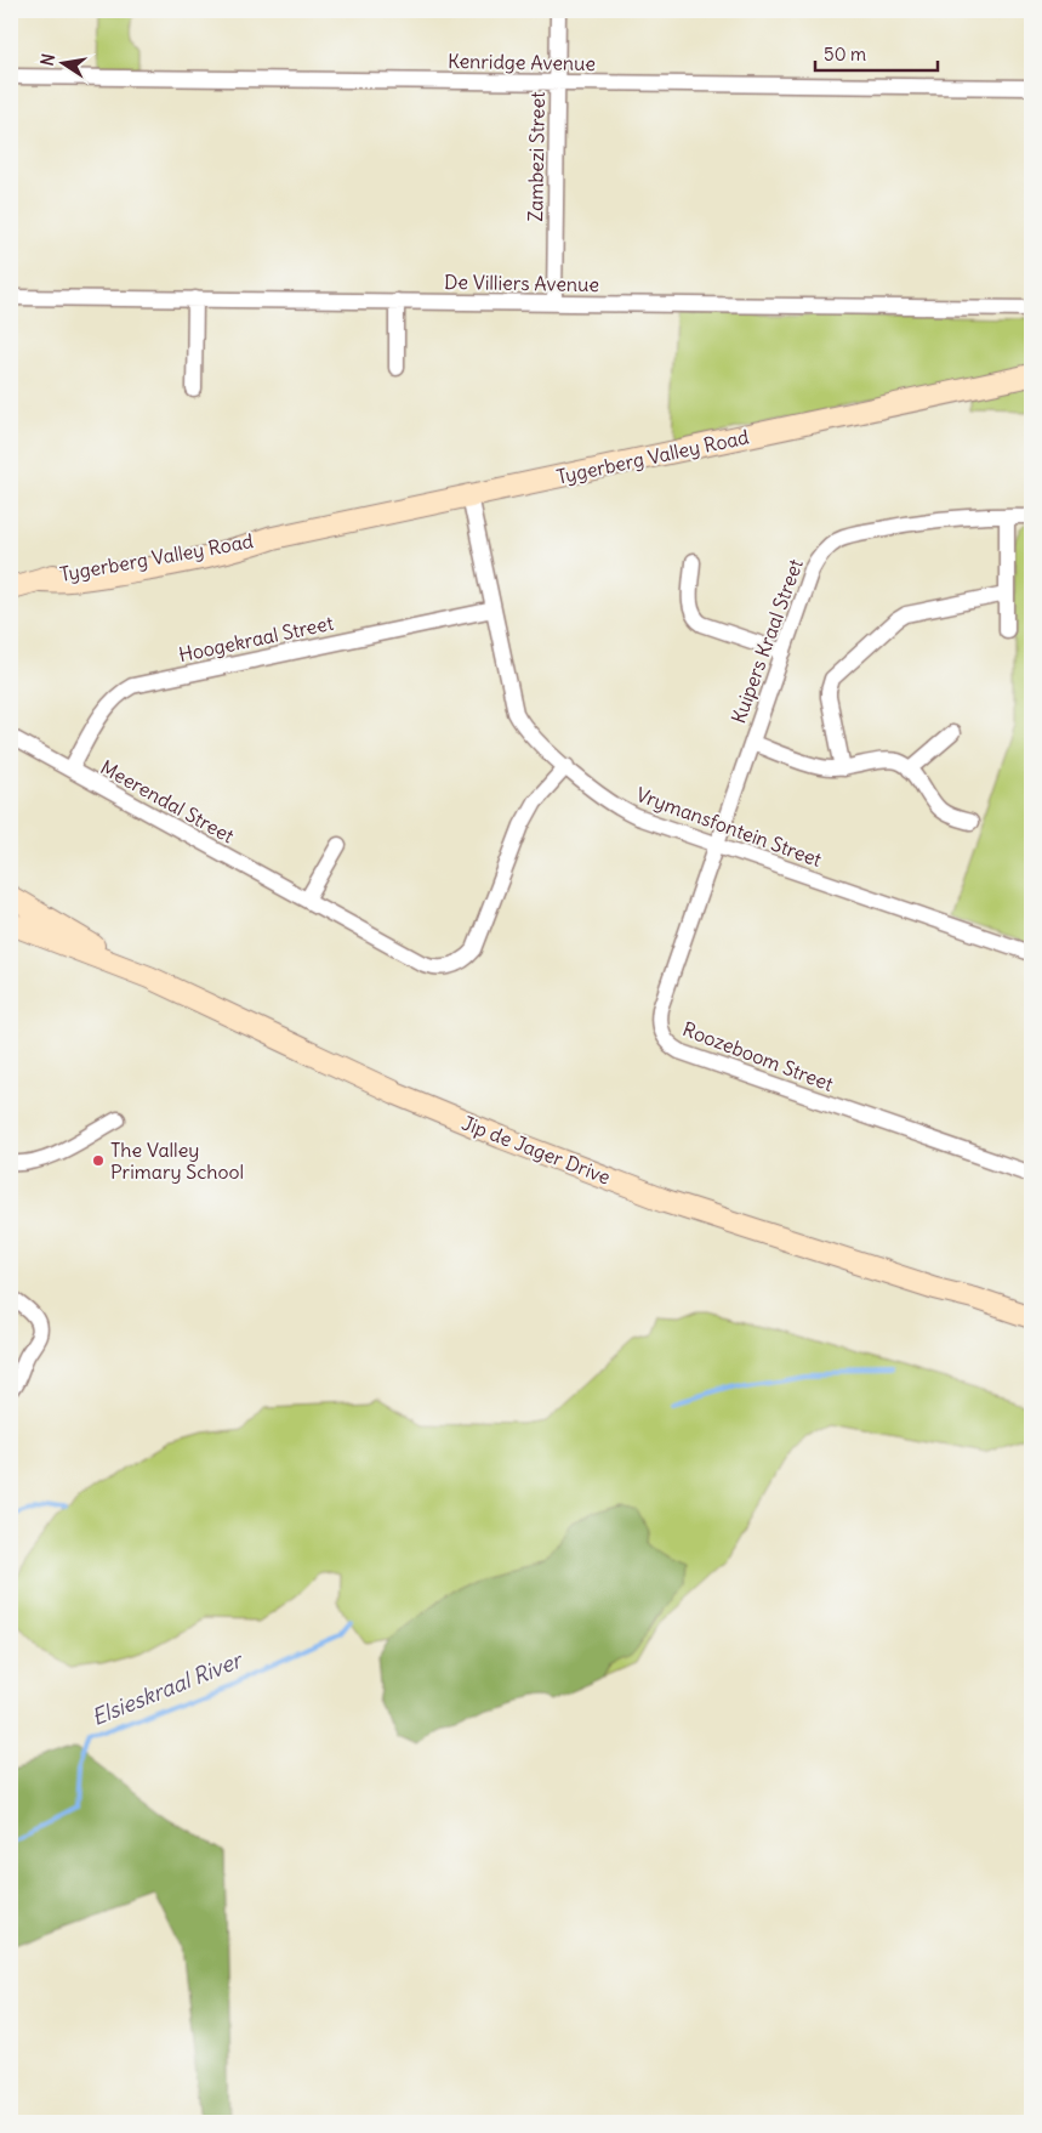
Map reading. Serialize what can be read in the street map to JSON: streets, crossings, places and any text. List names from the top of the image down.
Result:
{
  "streets": {
    "main road": ["Tygerberg Valley Road", "Jip de Jager Drive"],
    "street": [
      "Kenridge Avenue",
      "Zambezi Street",
      "De Villiers Avenue",
      "Hoogekraal Street",
      "Kuipers Kraal Street",
      "Meerendal Street",
      "Vrymansfontein Street",
      "Roozeboom Street"
    ]
  },
  "crossings": [
    ["Kenridge Avenue", "Zambezi Street"],
    ["Zambezi Street", "De Villiers Avenue"],
    ["Tygerberg Valley Road", "Vrymansfontein Street"],
    ["Hoogekraal Street", "Meerendal Street"],
    ["Hoogekraal Street", "Vrymansfontein Street"],
    ["Kuipers Kraal Street", "Vrymansfontein Street"],
    ["Kuipers Kraal Street", "Roozeboom Street"],
    ["Meerendal Street", "Vrymansfontein Street"],
    ["Vrymansfontein Street", "Roozeboom Street"]
  ],
  "water": ["Elsieskraal River"],
  "places": ["The Valley Primary School"],
  "scale_bar": "50 m",
  "north": "left"
}
